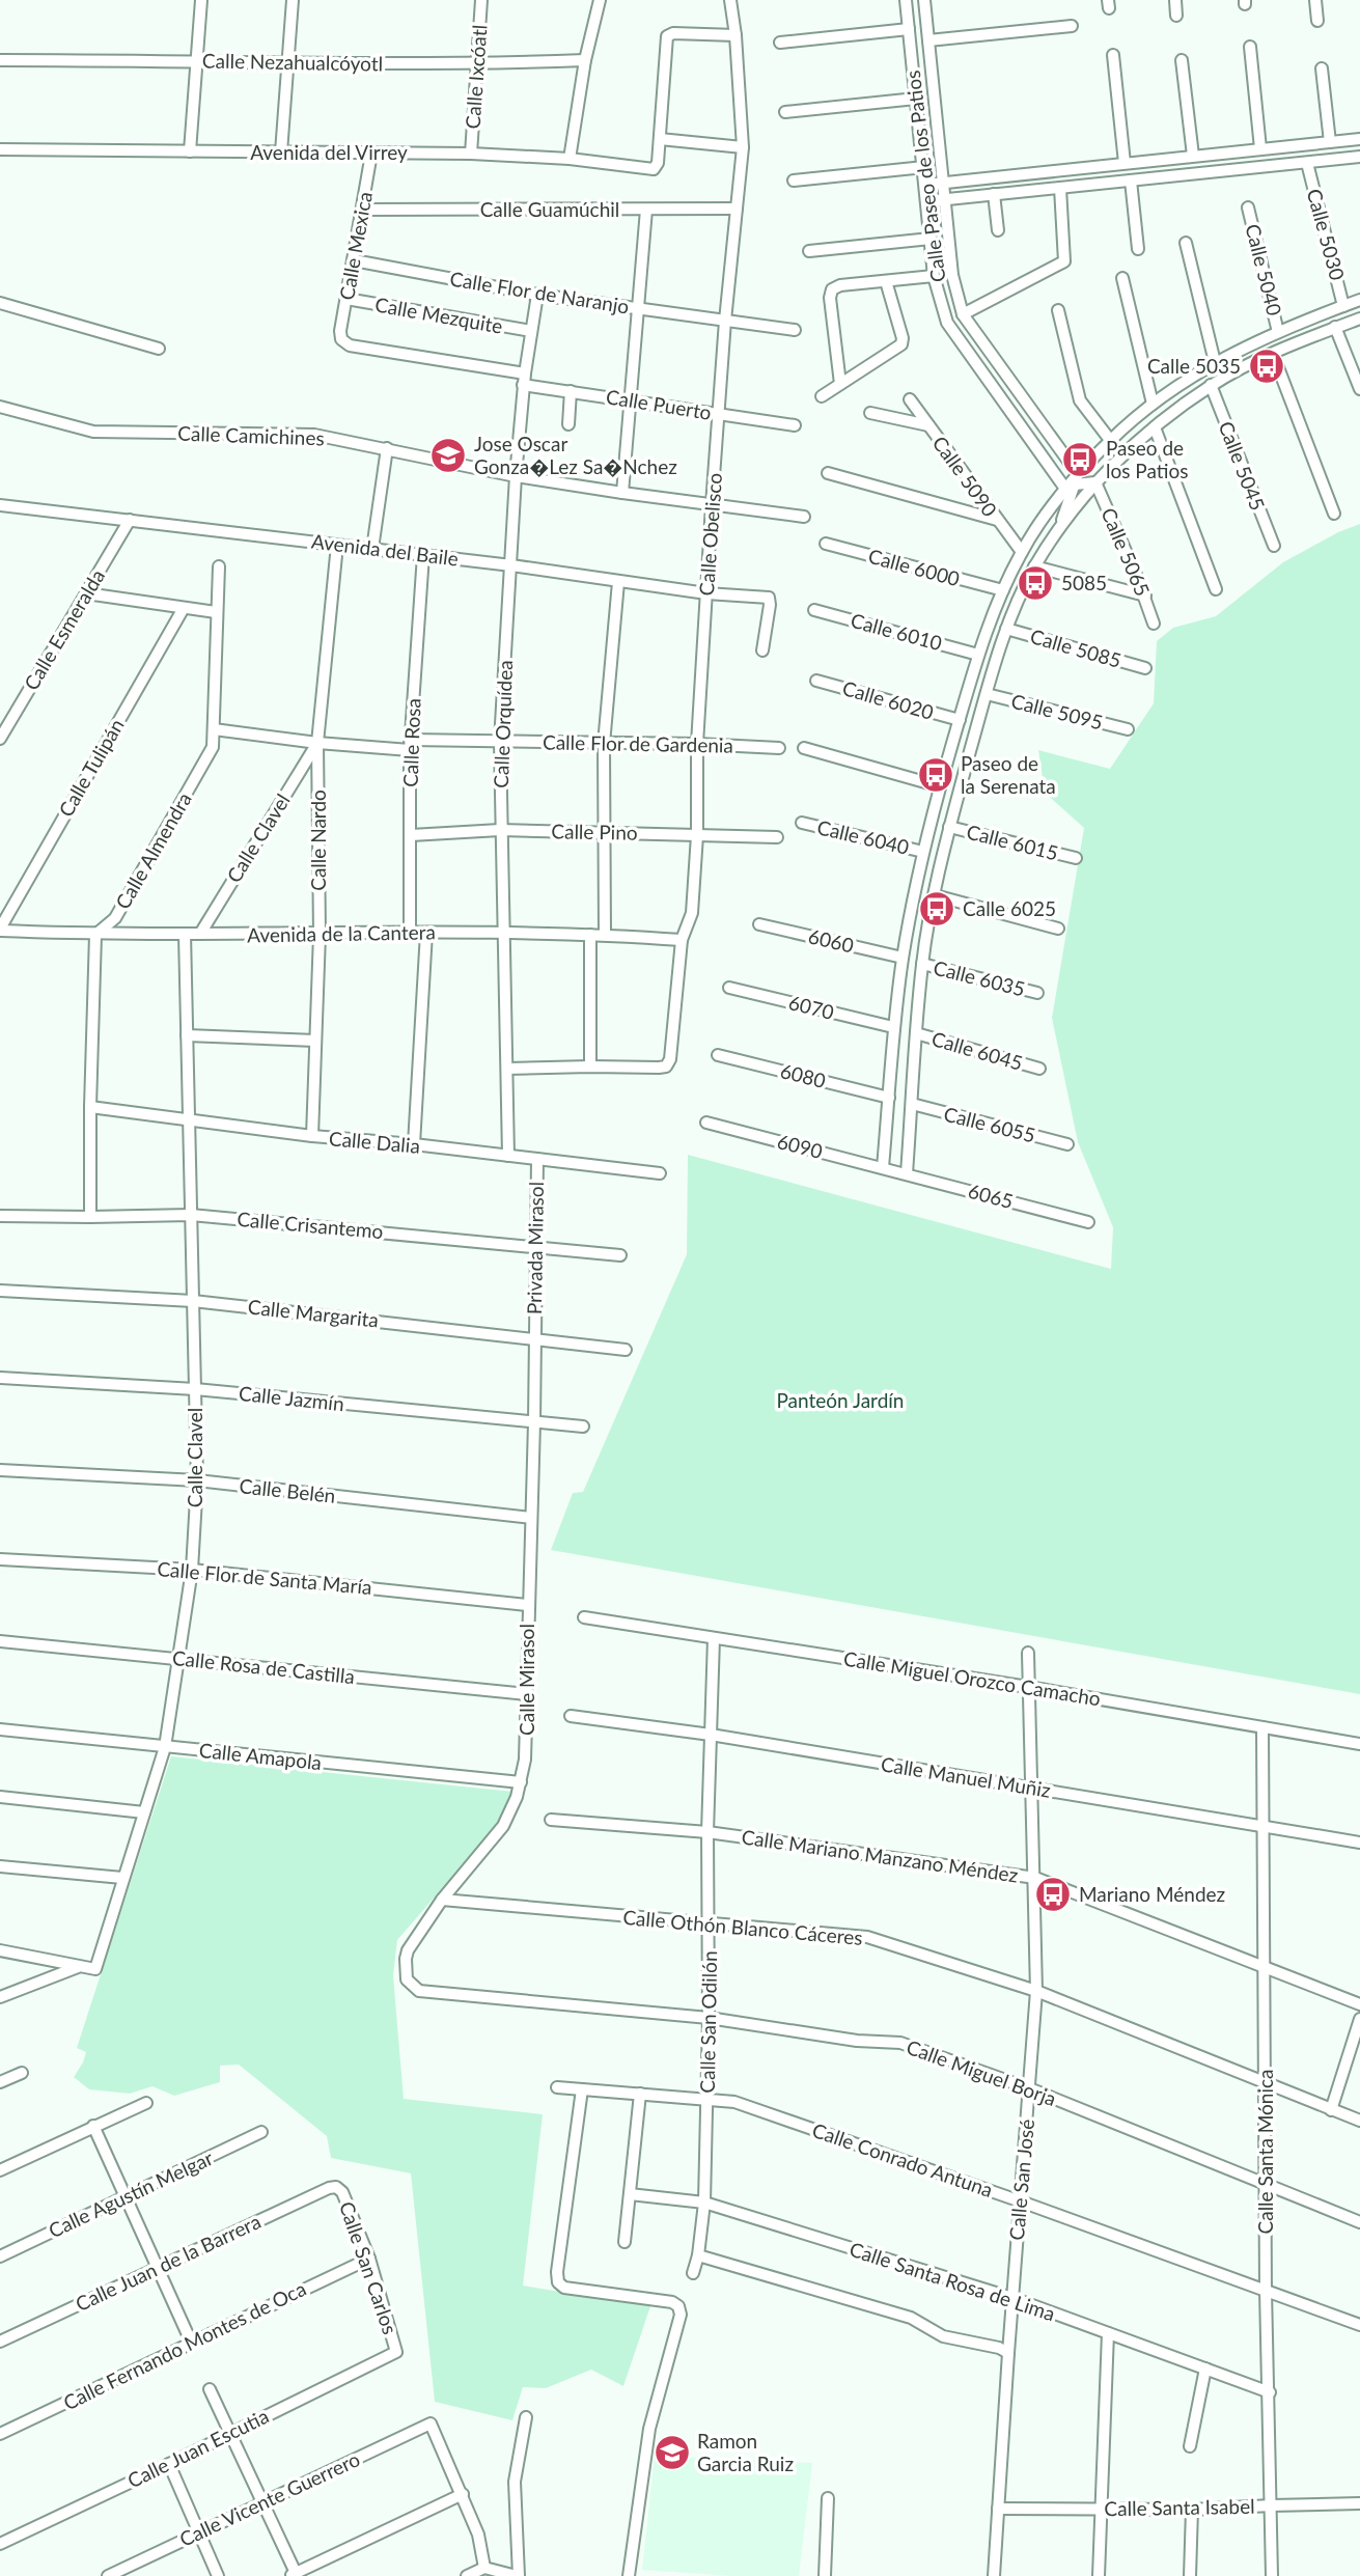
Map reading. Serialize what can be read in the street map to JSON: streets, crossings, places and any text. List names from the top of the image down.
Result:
{
  "streets": {
    "street": [
      "Calle Nezahualcóyotl",
      "Calle Ixcóatl",
      "Avenida del Virrey",
      "Calle Paseo de los Patios",
      "Calle Guamúchil",
      "Calle 5030",
      "Calle Mexica",
      "Calle 5040",
      "Calle Flor de Naranjo",
      "Calle Mezquite",
      "Calle Puerto",
      "Calle Camichines",
      "Calle 5045",
      "Calle 5090",
      "Calle Obelisco",
      "Avenida del Baile",
      "Calle 5065",
      "Calle 6000",
      "Calle Esmeralda",
      "Calle 6010",
      "Calle 5085",
      "Calle 6020",
      "Calle 5095",
      "Calle Orquídea",
      "Calle Rosa",
      "Calle Flor de Gardenia",
      "Calle Tulipán",
      "Calle Pino",
      "Calle 6040",
      "Calle Clavel",
      "Calle Nardo",
      "Calle 6015",
      "Calle Almendra",
      "Avenida de la Cantera",
      "6060",
      "Calle 6035",
      "6070",
      "Calle 6045",
      "6080",
      "Calle 6055",
      "Calle Dalia",
      "6090",
      "6065",
      "Calle Crisantemo",
      "Privada Mirasol",
      "Calle Margarita",
      "Calle Jazmín",
      "Calle Belén",
      "Calle Flor de Santa María",
      "Calle Rosa de Castilla",
      "Calle Miguel Orozco Camacho",
      "Calle Mirasol",
      "Calle Amapola",
      "Calle Manuel Muñiz",
      "Calle Mariano Manzano Méndez",
      "Calle Othón Blanco Cáceres",
      "Calle San Odilón",
      "Calle Miguel Borja",
      "Calle Santa Mónica",
      "Calle Conrado Antuna",
      "Calle San José",
      "Calle Agustín Melgar",
      "Calle Juan de la Barrera",
      "Calle San Carlos",
      "Calle Santa Rosa de Lima",
      "Calle Fernando Montes de Oca",
      "Calle Juan Escutia",
      "Calle Vicente Guerrero",
      "Calle Santa Isabel"
    ]
  },
  "crossings": [
    ["Calle Nezahualcóyotl", "Calle Ixcóatl"],
    ["Calle Ixcóatl", "Avenida del Virrey"],
    ["Avenida del Virrey", "Calle Mexica"],
    ["Calle Guamúchil", "Calle Mexica"],
    ["Calle Guamúchil", "Calle Obelisco"],
    ["Calle Mexica", "Calle Flor de Naranjo"],
    ["Calle Mexica", "Calle Mezquite"],
    ["Calle Mexica", "Calle Puerto"],
    ["Calle Flor de Naranjo", "Calle Obelisco"],
    ["Calle Flor de Naranjo", "Calle Orquídea"],
    ["Calle Mezquite", "Calle Orquídea"],
    ["Calle Puerto", "Calle Obelisco"],
    ["Calle Puerto", "Calle Orquídea"],
    ["Calle Camichines", "Calle Obelisco"],
    ["Calle Camichines", "Calle Orquídea"],
    ["Calle Obelisco", "Avenida del Baile"],
    ["Calle Obelisco", "Calle Flor de Gardenia"],
    ["Calle Obelisco", "Calle Pino"],
    ["Calle Obelisco", "Avenida de la Cantera"],
    ["Avenida del Baile", "Calle Esmeralda"],
    ["Avenida del Baile", "Calle Orquídea"],
    ["Avenida del Baile", "Calle Rosa"],
    ["Avenida del Baile", "Calle Nardo"],
    ["Calle Orquídea", "Calle Flor de Gardenia"],
    ["Calle Orquídea", "Calle Pino"],
    ["Calle Orquídea", "Avenida de la Cantera"],
    ["Calle Orquídea", "Calle Dalia"],
    ["Calle Rosa", "Calle Flor de Gardenia"],
    ["Calle Rosa", "Calle Pino"],
    ["Calle Rosa", "Avenida de la Cantera"],
    ["Calle Flor de Gardenia", "Calle Clavel"],
    ["Calle Flor de Gardenia", "Calle Nardo"],
    ["Calle Flor de Gardenia", "Calle Almendra"],
    ["Calle Tulipán", "Avenida de la Cantera"],
    ["Calle Clavel", "Calle Nardo"],
    ["Calle Clavel", "Avenida de la Cantera"],
    ["Calle Clavel", "Calle Dalia"],
    ["Calle Clavel", "Calle Crisantemo"],
    ["Calle Clavel", "Calle Margarita"],
    ["Calle Clavel", "Calle Jazmín"],
    ["Calle Clavel", "Calle Belén"],
    ["Calle Clavel", "Calle Flor de Santa María"],
    ["Calle Clavel", "Calle Rosa de Castilla"],
    ["Calle Clavel", "Calle Amapola"],
    ["Calle Nardo", "Avenida de la Cantera"],
    ["Calle Nardo", "Calle Dalia"],
    ["Calle Almendra", "Avenida de la Cantera"],
    ["Calle Dalia", "Privada Mirasol"],
    ["6090", "6065"],
    ["Calle Crisantemo", "Privada Mirasol"],
    ["Privada Mirasol", "Calle Margarita"],
    ["Privada Mirasol", "Calle Mirasol"],
    ["Calle Margarita", "Calle Mirasol"],
    ["Calle Jazmín", "Calle Mirasol"],
    ["Calle Belén", "Calle Mirasol"],
    ["Calle Flor de Santa María", "Calle Mirasol"],
    ["Calle Rosa de Castilla", "Calle Mirasol"],
    ["Calle Miguel Orozco Camacho", "Calle San Odilón"],
    ["Calle Miguel Orozco Camacho", "Calle Santa Mónica"],
    ["Calle Miguel Orozco Camacho", "Calle San José"],
    ["Calle Mirasol", "Calle Amapola"],
    ["Calle Mirasol", "Calle Othón Blanco Cáceres"],
    ["Calle Mirasol", "Calle Miguel Borja"],
    ["Calle Manuel Muñiz", "Calle San Odilón"],
    ["Calle Manuel Muñiz", "Calle Santa Mónica"],
    ["Calle Manuel Muñiz", "Calle San José"],
    ["Calle Mariano Manzano Méndez", "Calle San Odilón"],
    ["Calle Mariano Manzano Méndez", "Calle Santa Mónica"],
    ["Calle Mariano Manzano Méndez", "Calle San José"],
    ["Calle Othón Blanco Cáceres", "Calle San Odilón"],
    ["Calle Othón Blanco Cáceres", "Calle Santa Mónica"],
    ["Calle Othón Blanco Cáceres", "Calle San José"],
    ["Calle San Odilón", "Calle Miguel Borja"],
    ["Calle San Odilón", "Calle Conrado Antuna"],
    ["Calle San Odilón", "Calle Santa Rosa de Lima"],
    ["Calle Miguel Borja", "Calle Santa Mónica"],
    ["Calle Miguel Borja", "Calle San José"],
    ["Calle Santa Mónica", "Calle Conrado Antuna"],
    ["Calle Santa Mónica", "Calle Santa Rosa de Lima"],
    ["Calle Santa Mónica", "Calle Santa Isabel"],
    ["Calle Conrado Antuna", "Calle San José"],
    ["Calle San José", "Calle Santa Rosa de Lima"],
    ["Calle San José", "Calle Santa Isabel"],
    ["Calle Juan de la Barrera", "Calle San Carlos"],
    ["Calle San Carlos", "Calle Fernando Montes de Oca"],
    ["Calle San Carlos", "Calle Juan Escutia"]
  ],
  "parks": ["Panteón Jardín"],
  "places": {
    "bus stop": [
      "Calle 5035",
      "Paseo de los Patios",
      "5085",
      "Paseo de la Serenata",
      "Calle 6025",
      "Mariano Méndez"
    ],
    "school or university": ["Jose Oscar Gonza�Lez Sa�Nchez", "Ramon Garcia Ruiz"]
  }
}
